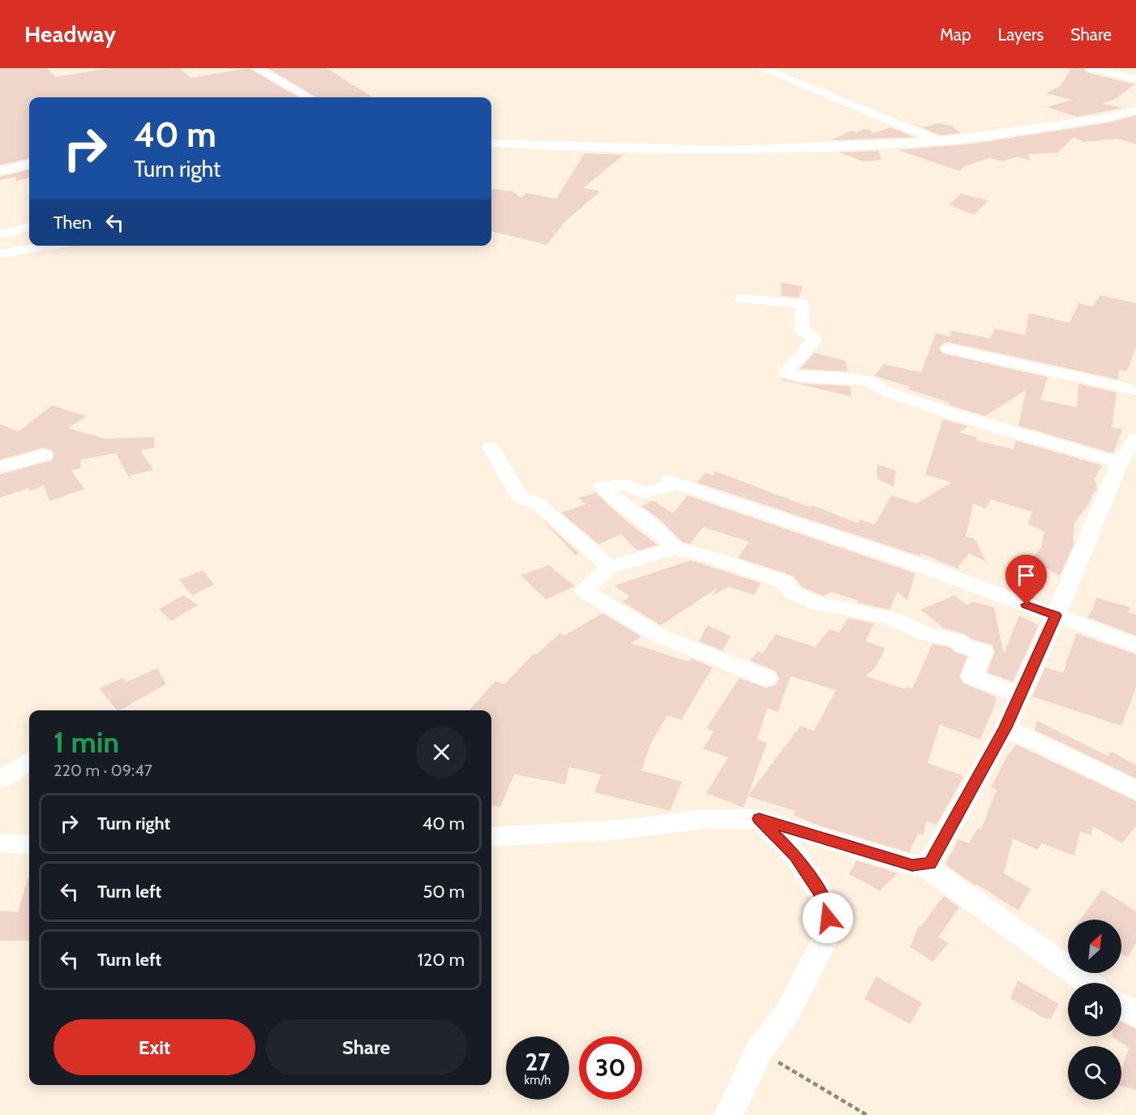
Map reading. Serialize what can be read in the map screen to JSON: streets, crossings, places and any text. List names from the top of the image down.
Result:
{
  "north": "top right",
  "page": {
    "header": "Headway",
    "nav": ["Map", "Layers", "Share"],
    "turn": ["40 m", "Turn right"],
    "then": "Then",
    "heading": ["1 min", "220 m · 09:47"],
    "list": [
      {
        "name": "Turn right",
        "value": "40 m"
      },
      {
        "name": "Turn left",
        "value": "50 m"
      },
      {
        "name": "Turn left",
        "value": "120 m"
      }
    ],
    "buttons": ["Exit", "Share"],
    "speed": "27 km/h",
    "limit": "30"
  }
}
